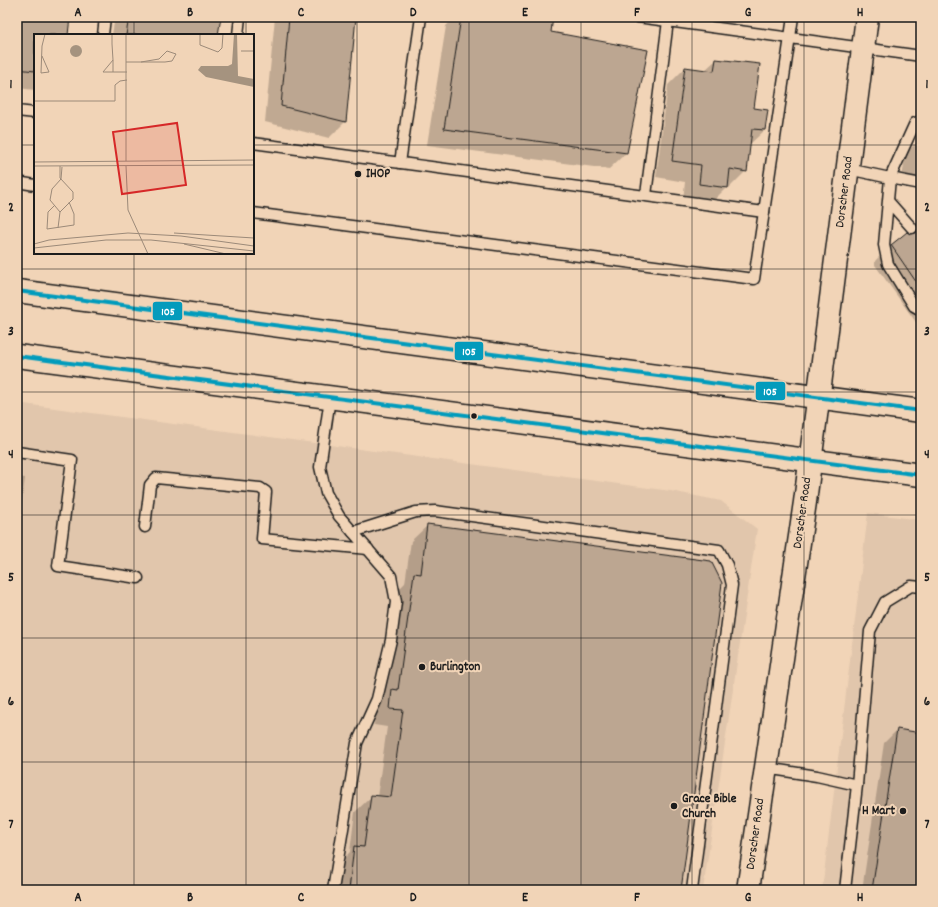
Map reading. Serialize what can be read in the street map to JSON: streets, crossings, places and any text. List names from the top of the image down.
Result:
{
  "streets": {
    "main road": ["Dorscher Road"]
  },
  "places": [
    "IHOP",
    "Burlington",
    "Grace Bible Church",
    "H Mart"
  ],
  "lines": ["transit line 105"],
  "grid": {
    "columns": [
      "A",
      "B",
      "C",
      "D",
      "E",
      "F",
      "G",
      "H"
    ],
    "rows": [
      "1",
      "2",
      "3",
      "4",
      "5",
      "6",
      "7"
    ]
  }
}
